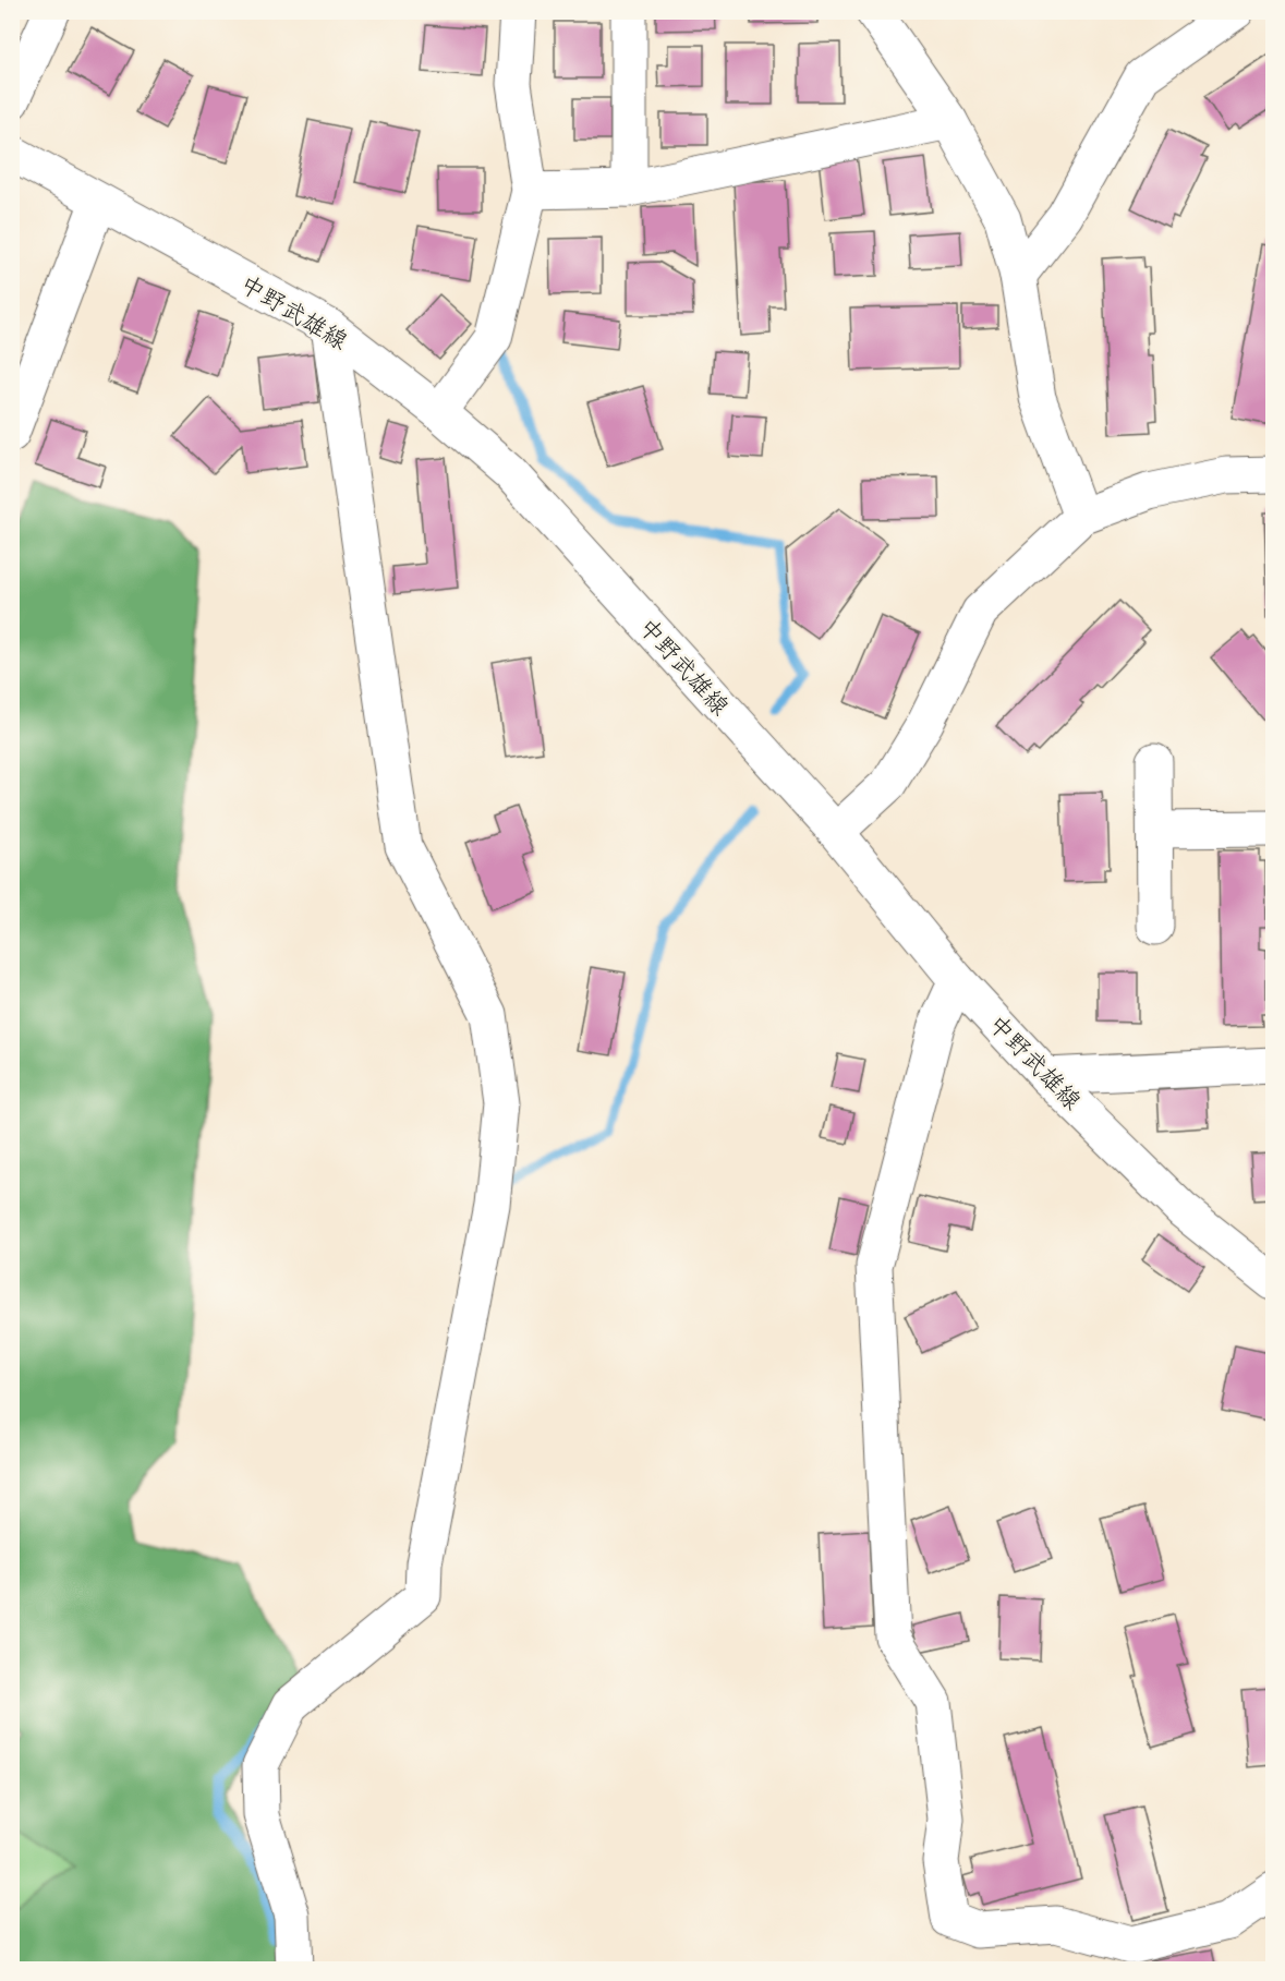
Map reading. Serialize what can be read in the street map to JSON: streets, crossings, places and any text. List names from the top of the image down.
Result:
{
  "streets": {
    "street": ["中野武雄線"]
  }
}
